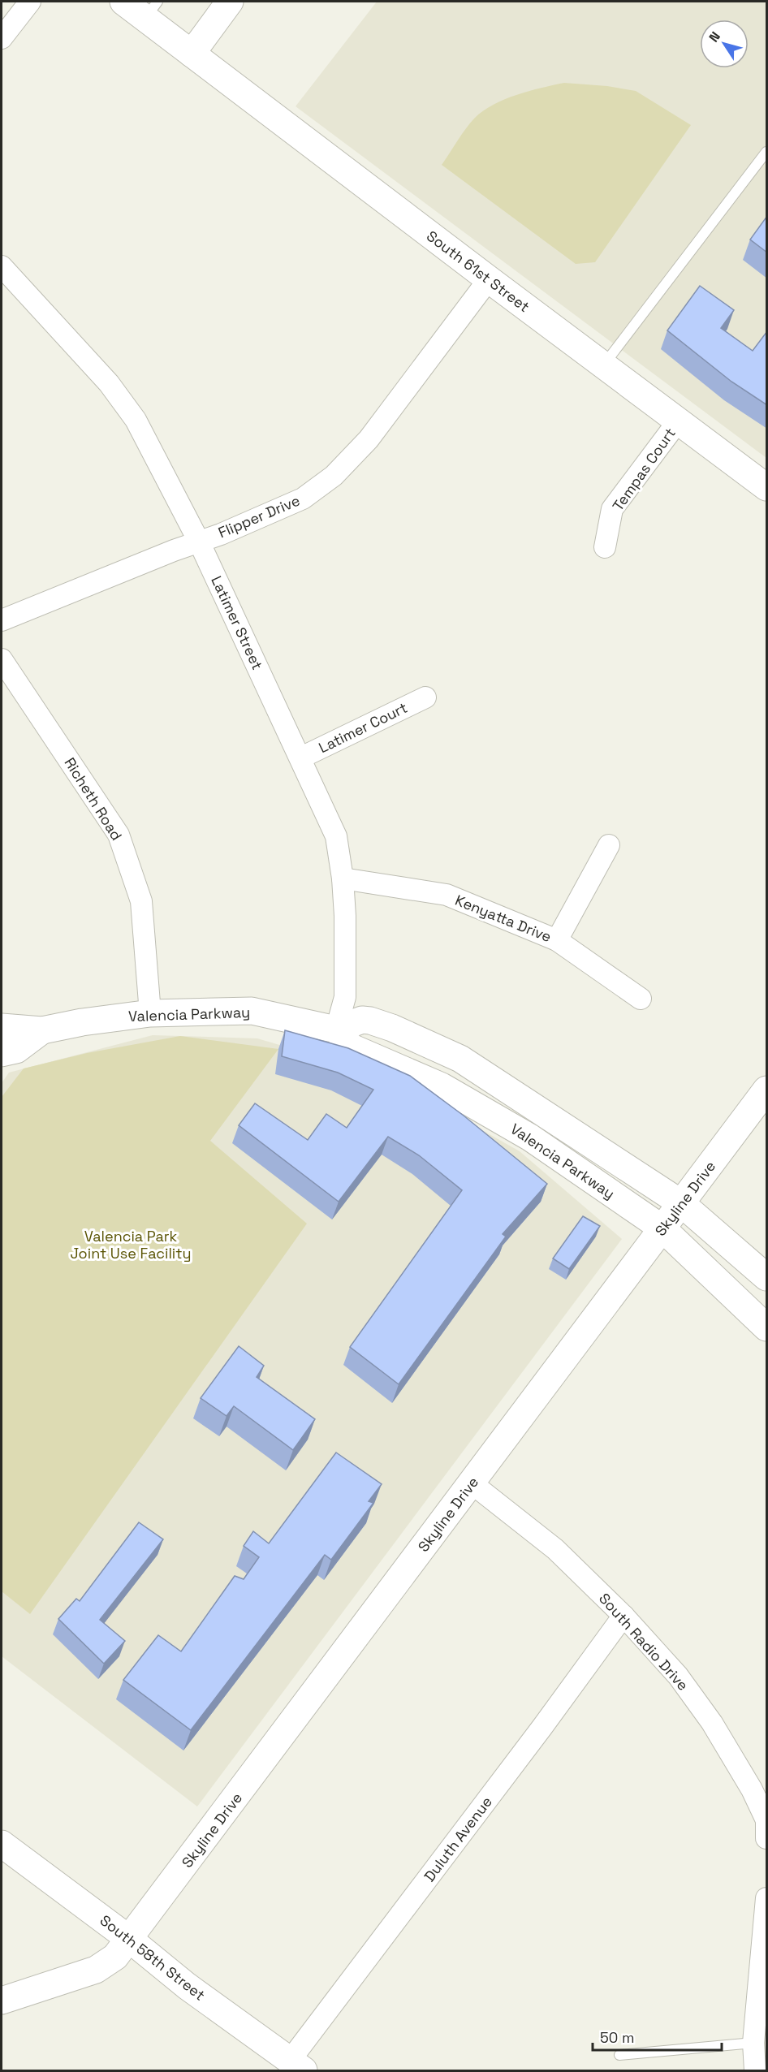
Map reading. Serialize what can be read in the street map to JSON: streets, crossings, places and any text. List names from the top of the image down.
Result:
{
  "streets": {
    "street": [
      "South 61st Street",
      "Tempas Court",
      "Flipper Drive",
      "Latimer Street",
      "Latimer Court",
      "Richeth Road",
      "Kenyatta Drive",
      "Valencia Parkway",
      "Skyline Drive",
      "South Radio Drive",
      "Duluth Avenue",
      "South 58th Street"
    ]
  },
  "crossings": [
    ["South 61st Street", "Tempas Court"],
    ["South 61st Street", "Flipper Drive"],
    ["Flipper Drive", "Latimer Street"],
    ["Latimer Street", "Latimer Court"],
    ["Latimer Street", "Kenyatta Drive"],
    ["Latimer Street", "Valencia Parkway"],
    ["Richeth Road", "Valencia Parkway"],
    ["Valencia Parkway", "Skyline Drive"],
    ["Skyline Drive", "South Radio Drive"],
    ["Skyline Drive", "South 58th Street"],
    ["South Radio Drive", "Duluth Avenue"],
    ["Duluth Avenue", "South 58th Street"]
  ],
  "parks": ["Valencia Park Joint Use Facility"],
  "scale_bar": "50 m",
  "north": "top left"
}
